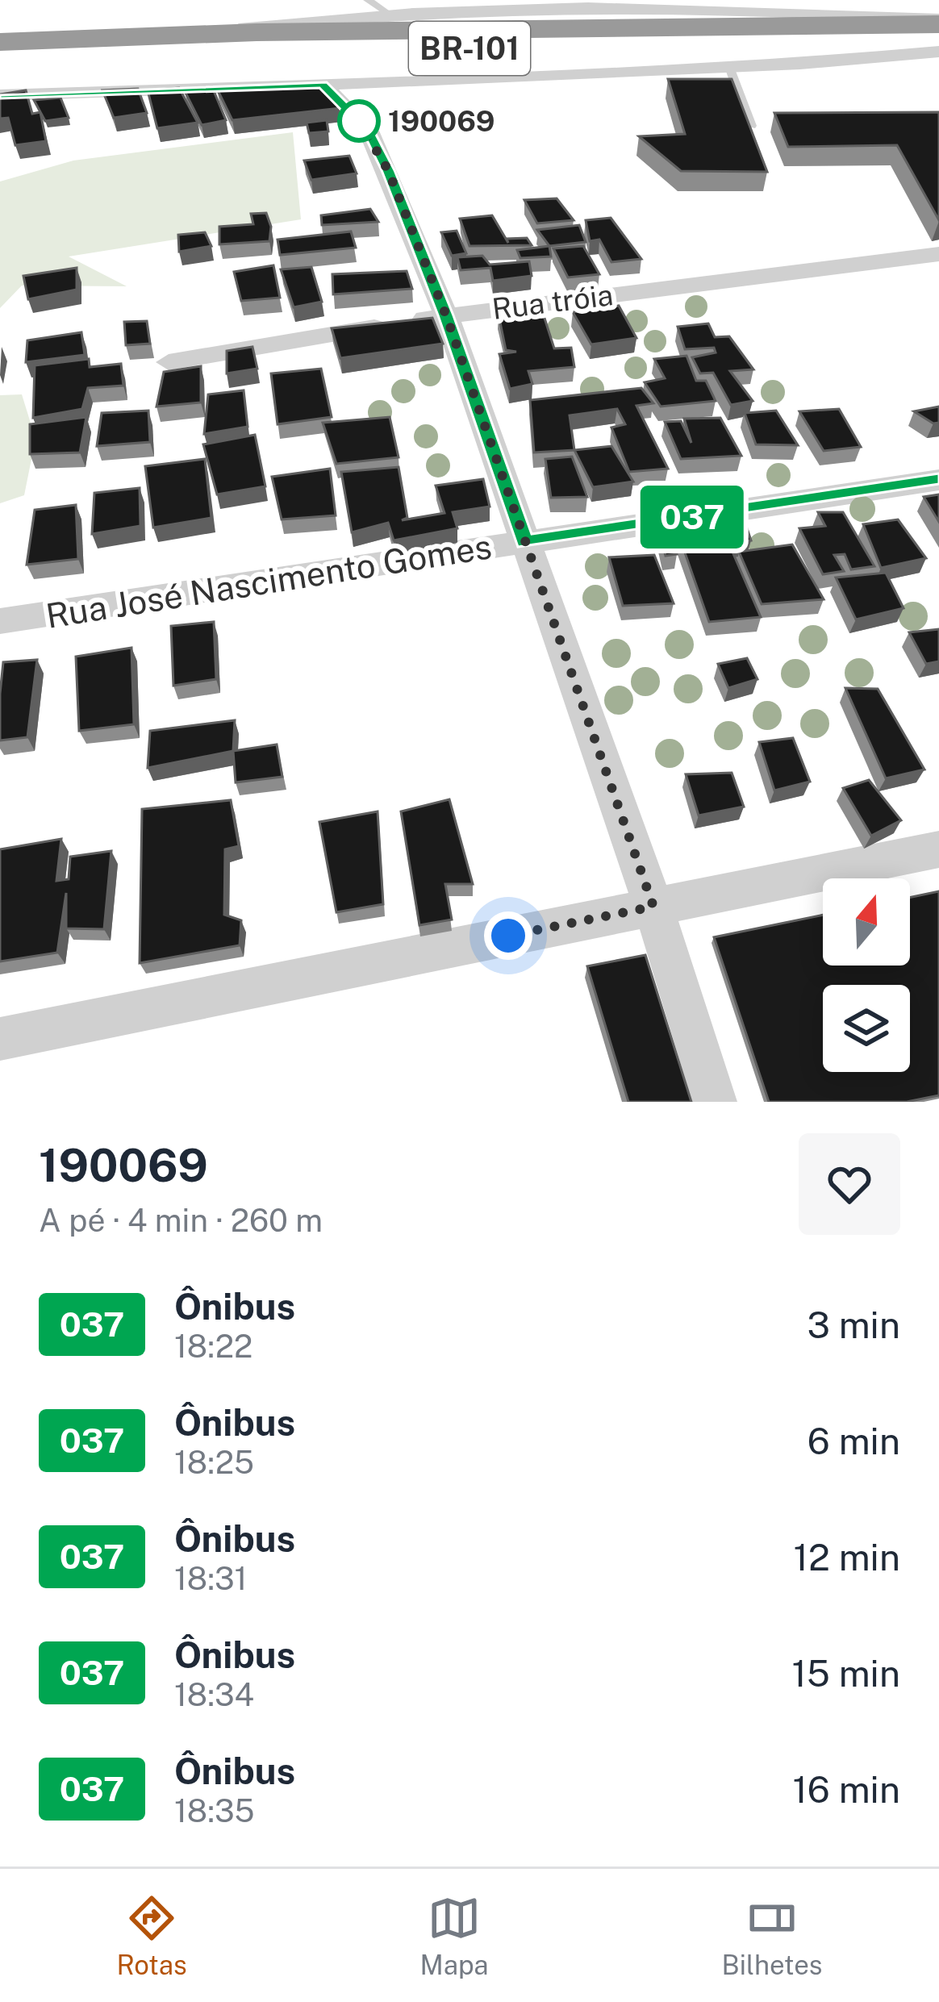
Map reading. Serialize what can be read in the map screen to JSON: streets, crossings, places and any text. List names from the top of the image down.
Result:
{
  "streets": {
    "highway": ["BR-101"],
    "street": ["Rua tróia", "Rua José Nascimento Gomes"]
  },
  "places": ["190069"],
  "lines": ["bus line 037"],
  "north": "top",
  "page": {
    "on_map": "037",
    "heading": ["190069", "A pé · 4 min · 260 m"],
    "list": [
      {
        "mark": "037",
        "name": "Ônibus",
        "note": "18:22",
        "value": "3 min"
      },
      {
        "mark": "037",
        "name": "Ônibus",
        "note": "18:25",
        "value": "6 min"
      },
      {
        "mark": "037",
        "name": "Ônibus",
        "note": "18:31",
        "value": "12 min"
      },
      {
        "mark": "037",
        "name": "Ônibus",
        "note": "18:34",
        "value": "15 min"
      },
      {
        "mark": "037",
        "name": "Ônibus",
        "note": "18:35",
        "value": "16 min"
      }
    ],
    "tabs": ["Rotas", "Mapa", "Bilhetes"]
  }
}
